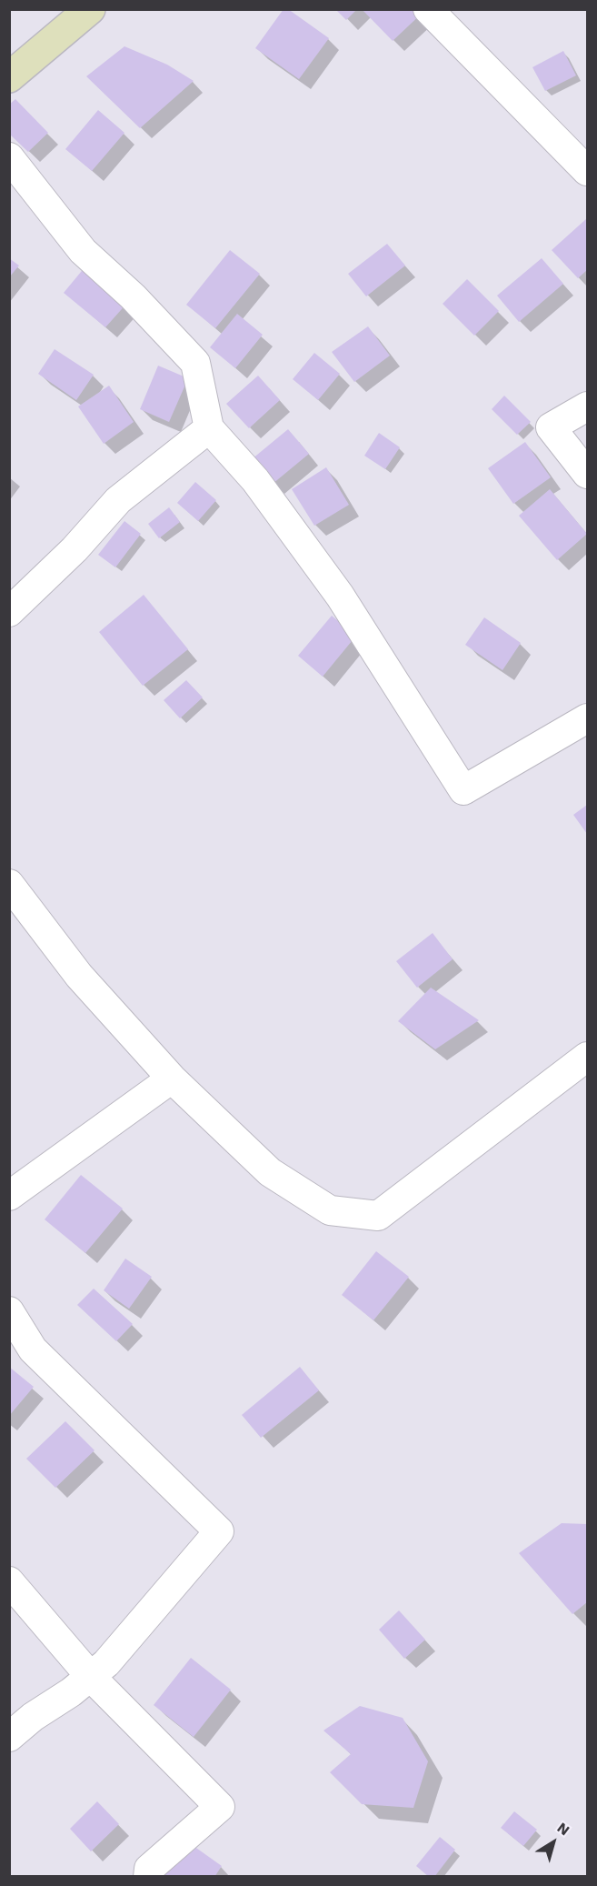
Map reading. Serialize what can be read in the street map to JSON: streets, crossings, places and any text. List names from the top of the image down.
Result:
{
  "north": "top right"
}
